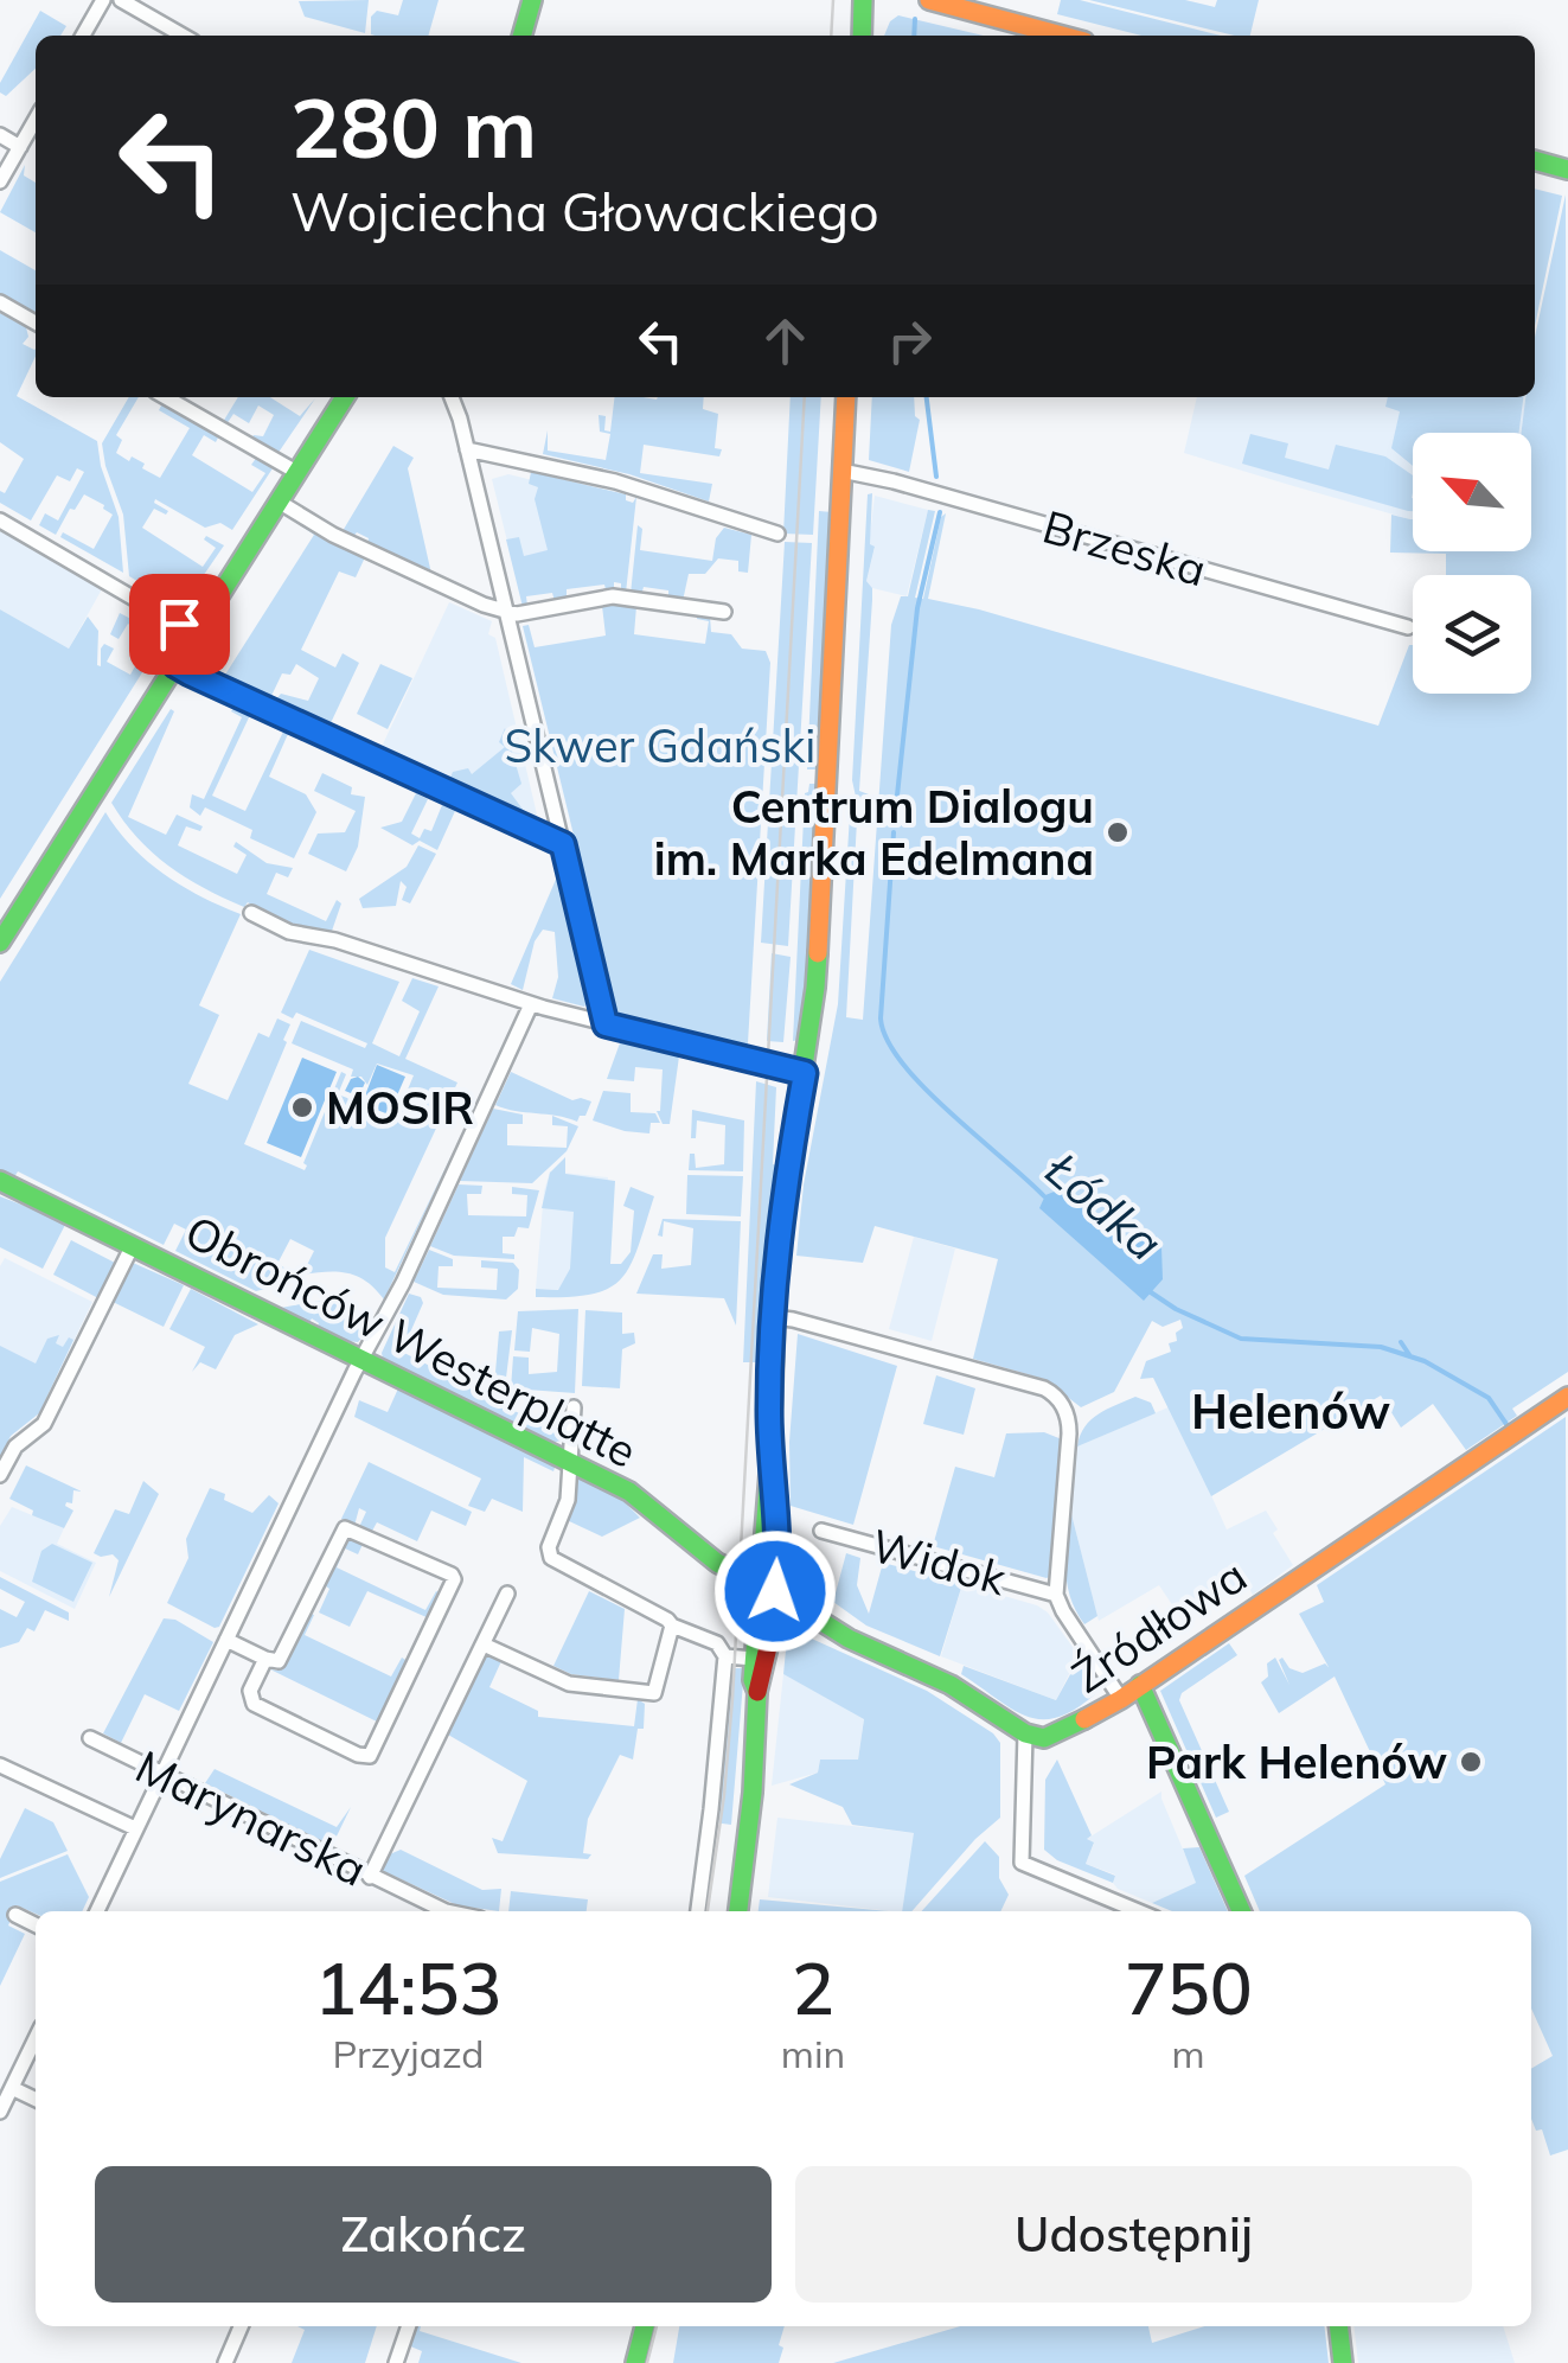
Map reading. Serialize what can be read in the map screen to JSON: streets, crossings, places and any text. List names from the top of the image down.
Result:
{
  "streets": {
    "street": [
      "Brzeska",
      "Obrońców Westerplatte",
      "Widok",
      "Źródłowa",
      "Marynarska"
    ]
  },
  "districts": ["Helenów"],
  "water": ["Łódka"],
  "parks": ["Skwer Gdański"],
  "places": ["Centrum Dialogu im. Marka Edelmana", "MOSIR", "Park Helenów"],
  "north": "top left",
  "page": {
    "turn": ["280 m", "Wojciecha Głowackiego"],
    "eta": [
      "14:53",
      "Przyjazd",
      "2",
      "min",
      "750",
      "m"
    ],
    "buttons": ["Zakończ", "Udostępnij"]
  }
}
